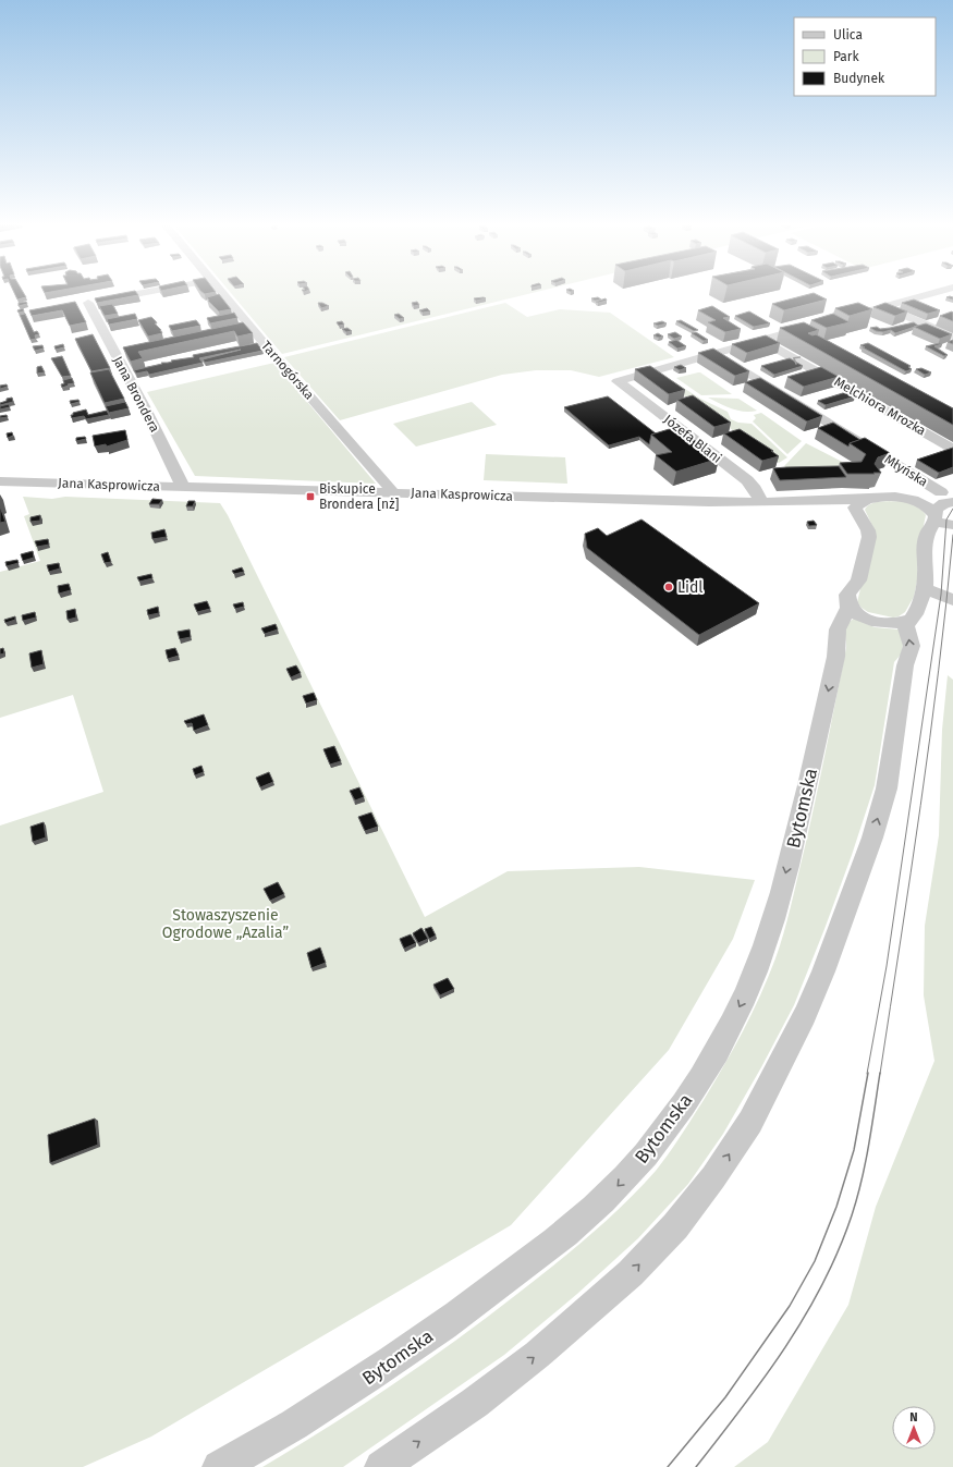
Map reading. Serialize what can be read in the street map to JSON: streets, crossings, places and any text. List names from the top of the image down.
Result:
{
  "streets": {
    "street": [
      "Tarnogórska",
      "Jana Brondera",
      "Melchiora Mrozka",
      "Józefa Blani",
      "Młyńska",
      "Jana Kasprowicza",
      "Bytomska"
    ]
  },
  "crossings": [
    ["Tarnogórska", "Jana Kasprowicza"],
    ["Jana Brondera", "Jana Kasprowicza"],
    ["Józefa Blani", "Młyńska"],
    ["Józefa Blani", "Jana Kasprowicza"],
    ["Jana Kasprowicza", "Bytomska"]
  ],
  "parks": ["Stowaszyszenie Ogrodowe „Azalia”"],
  "places": {
    "transit": ["Biskupice Brondera [nż]"],
    "other": ["Lidl"]
  },
  "legend": ["Ulica", "Park", "Budynek"],
  "north": "top"
}
